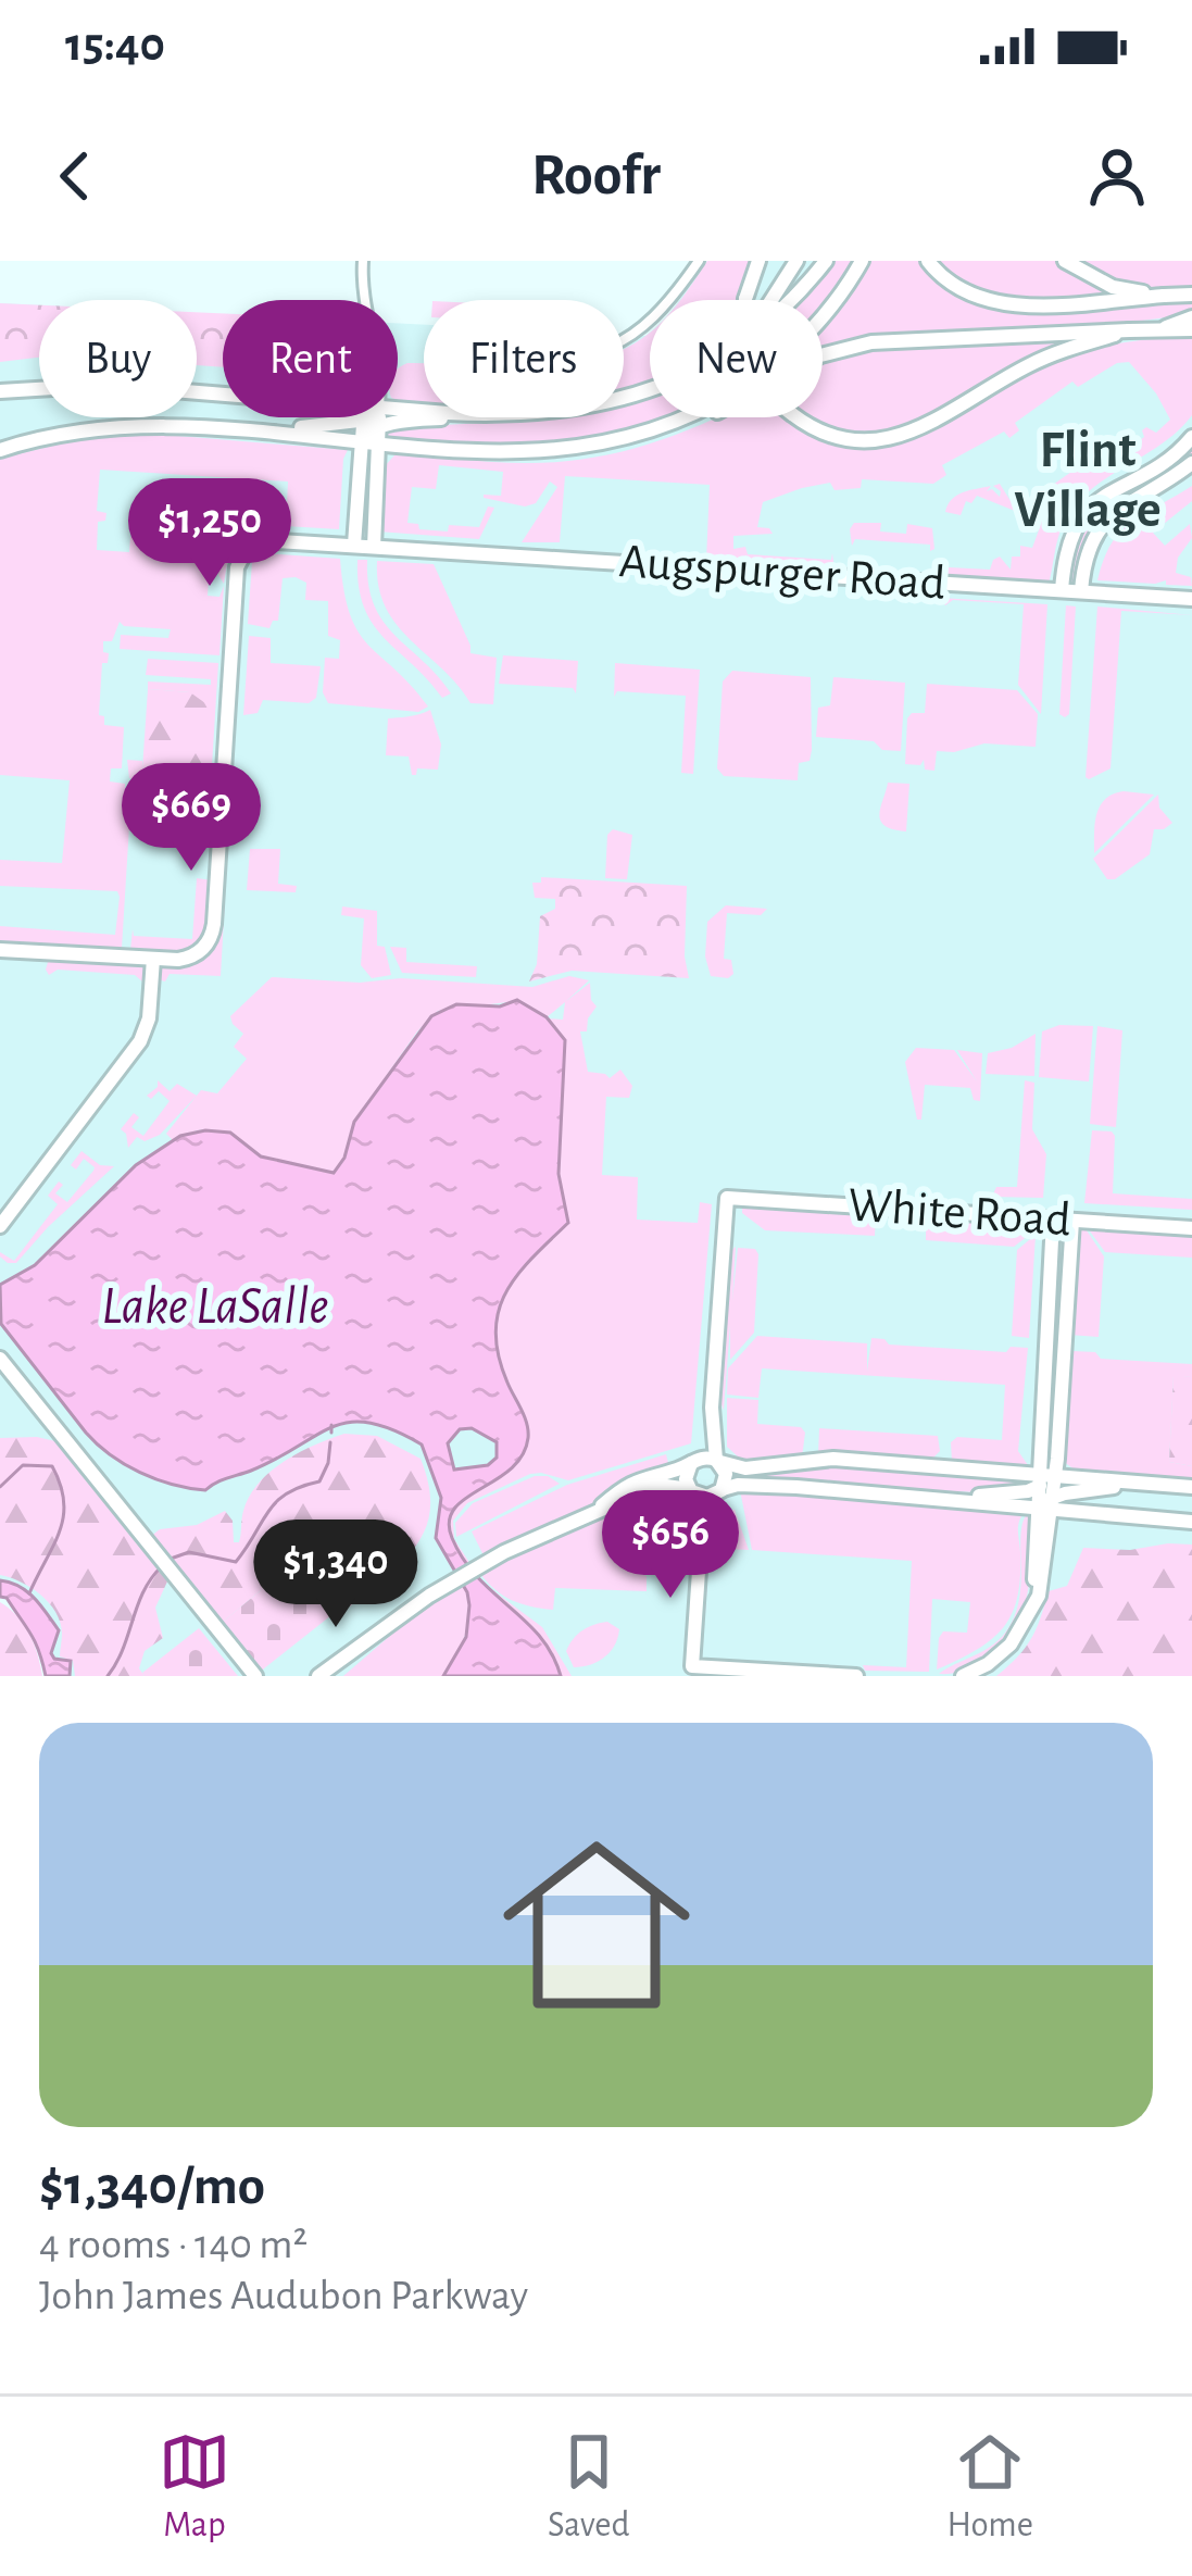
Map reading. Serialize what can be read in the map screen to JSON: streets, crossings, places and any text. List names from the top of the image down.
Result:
{
  "streets": {
    "main road": ["Augspurger Road", "White Road"]
  },
  "districts": ["Flint Village"],
  "water": ["Lake LaSalle"],
  "page": {
    "status": "15:40",
    "header": "Roofr",
    "chip": [
      "Buy",
      "Rent",
      "Filters",
      "New"
    ],
    "price": [
      "$1,250",
      "$669",
      "$656",
      "$1,340"
    ],
    "list": [
      {
        "name": "$1,340/mo",
        "note": "4 rooms · 140 m² · John James Audubon Parkway"
      }
    ],
    "tabs": ["Map", "Saved", "Home"]
  }
}
